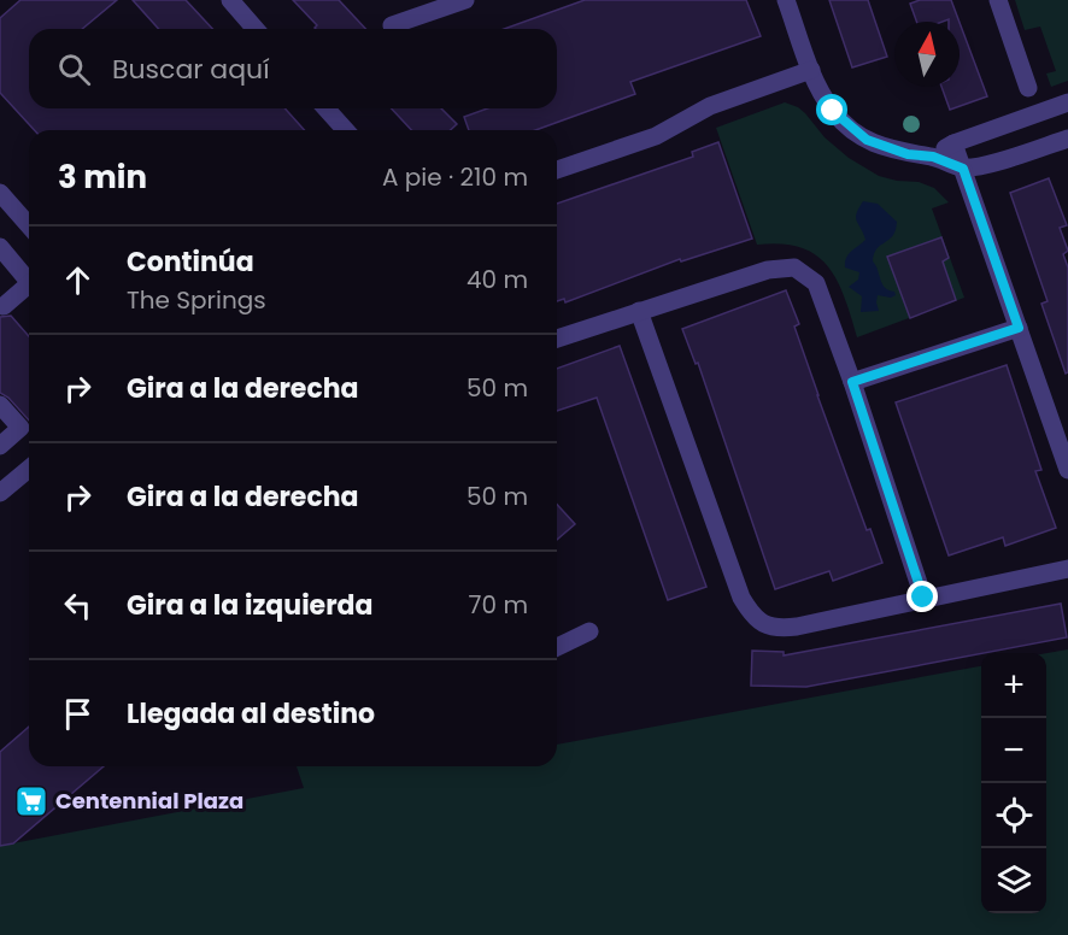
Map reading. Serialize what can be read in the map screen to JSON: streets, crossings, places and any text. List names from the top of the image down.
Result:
{
  "places": {
    "supermarket": ["Centennial Plaza"]
  },
  "north": "top",
  "page": {
    "search": "Buscar aquí",
    "heading": ["3 min", "A pie · 210 m"],
    "list": [
      ["Continúa", "The Springs", "40 m"],
      ["Gira a la derecha", "50 m"],
      ["Gira a la derecha", "50 m"],
      ["Gira a la izquierda", "70 m"],
      "Llegada al destino"
    ],
    "map_buttons": ["+", "−"]
  }
}
